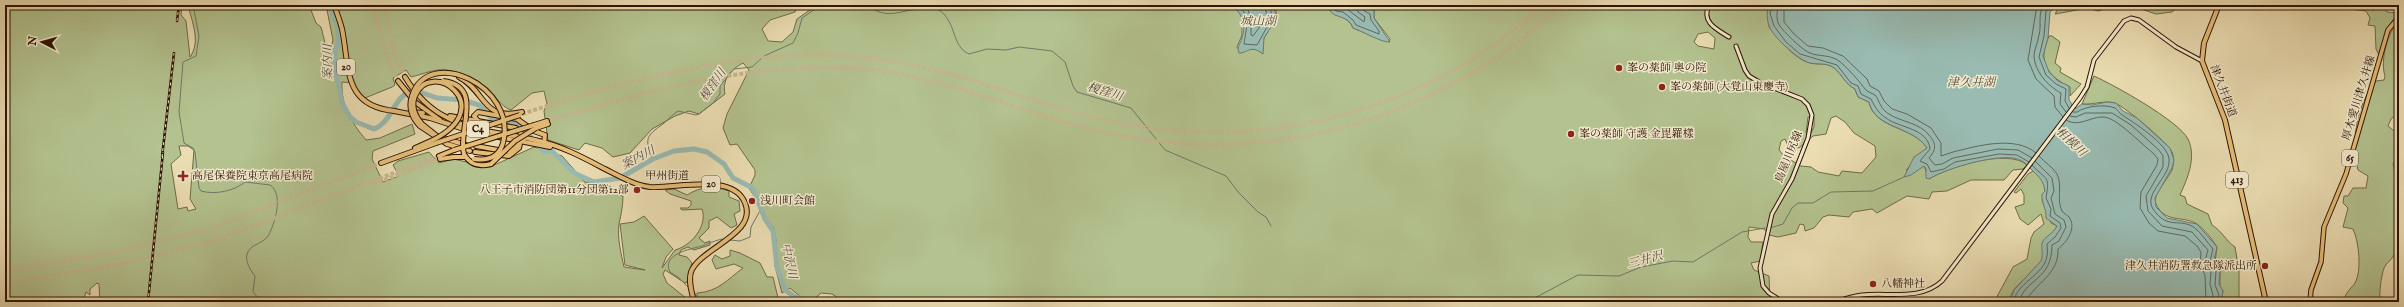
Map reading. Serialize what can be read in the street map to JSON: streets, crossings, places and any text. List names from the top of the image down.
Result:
{
  "streets": {
    "highway": [
      "20",
      "津久井街道",
      "C4",
      "甲州街道",
      "413"
    ],
    "main road": ["厚木愛川津久井線", "鳥屋川尻線", "65"]
  },
  "crossings": [
    ["20", "甲州街道"]
  ],
  "water": [
    "城山湖",
    "案内川",
    "津久井湖",
    "榎窪川",
    "相模川",
    "三井沢",
    "中沢川"
  ],
  "places": {
    "other": [
      "峯の薬師 奥の院",
      "峯の薬師 (大覚山東慶寺)",
      "峯の薬師 守護 金毘羅樣",
      "八王子市消防団第11分団第12部",
      "浅川町会館",
      "津久井消防署救急隊派出所",
      "八幡神社"
    ],
    "health": ["高尾保養院東京高尾病院"]
  },
  "north": "left"
}
